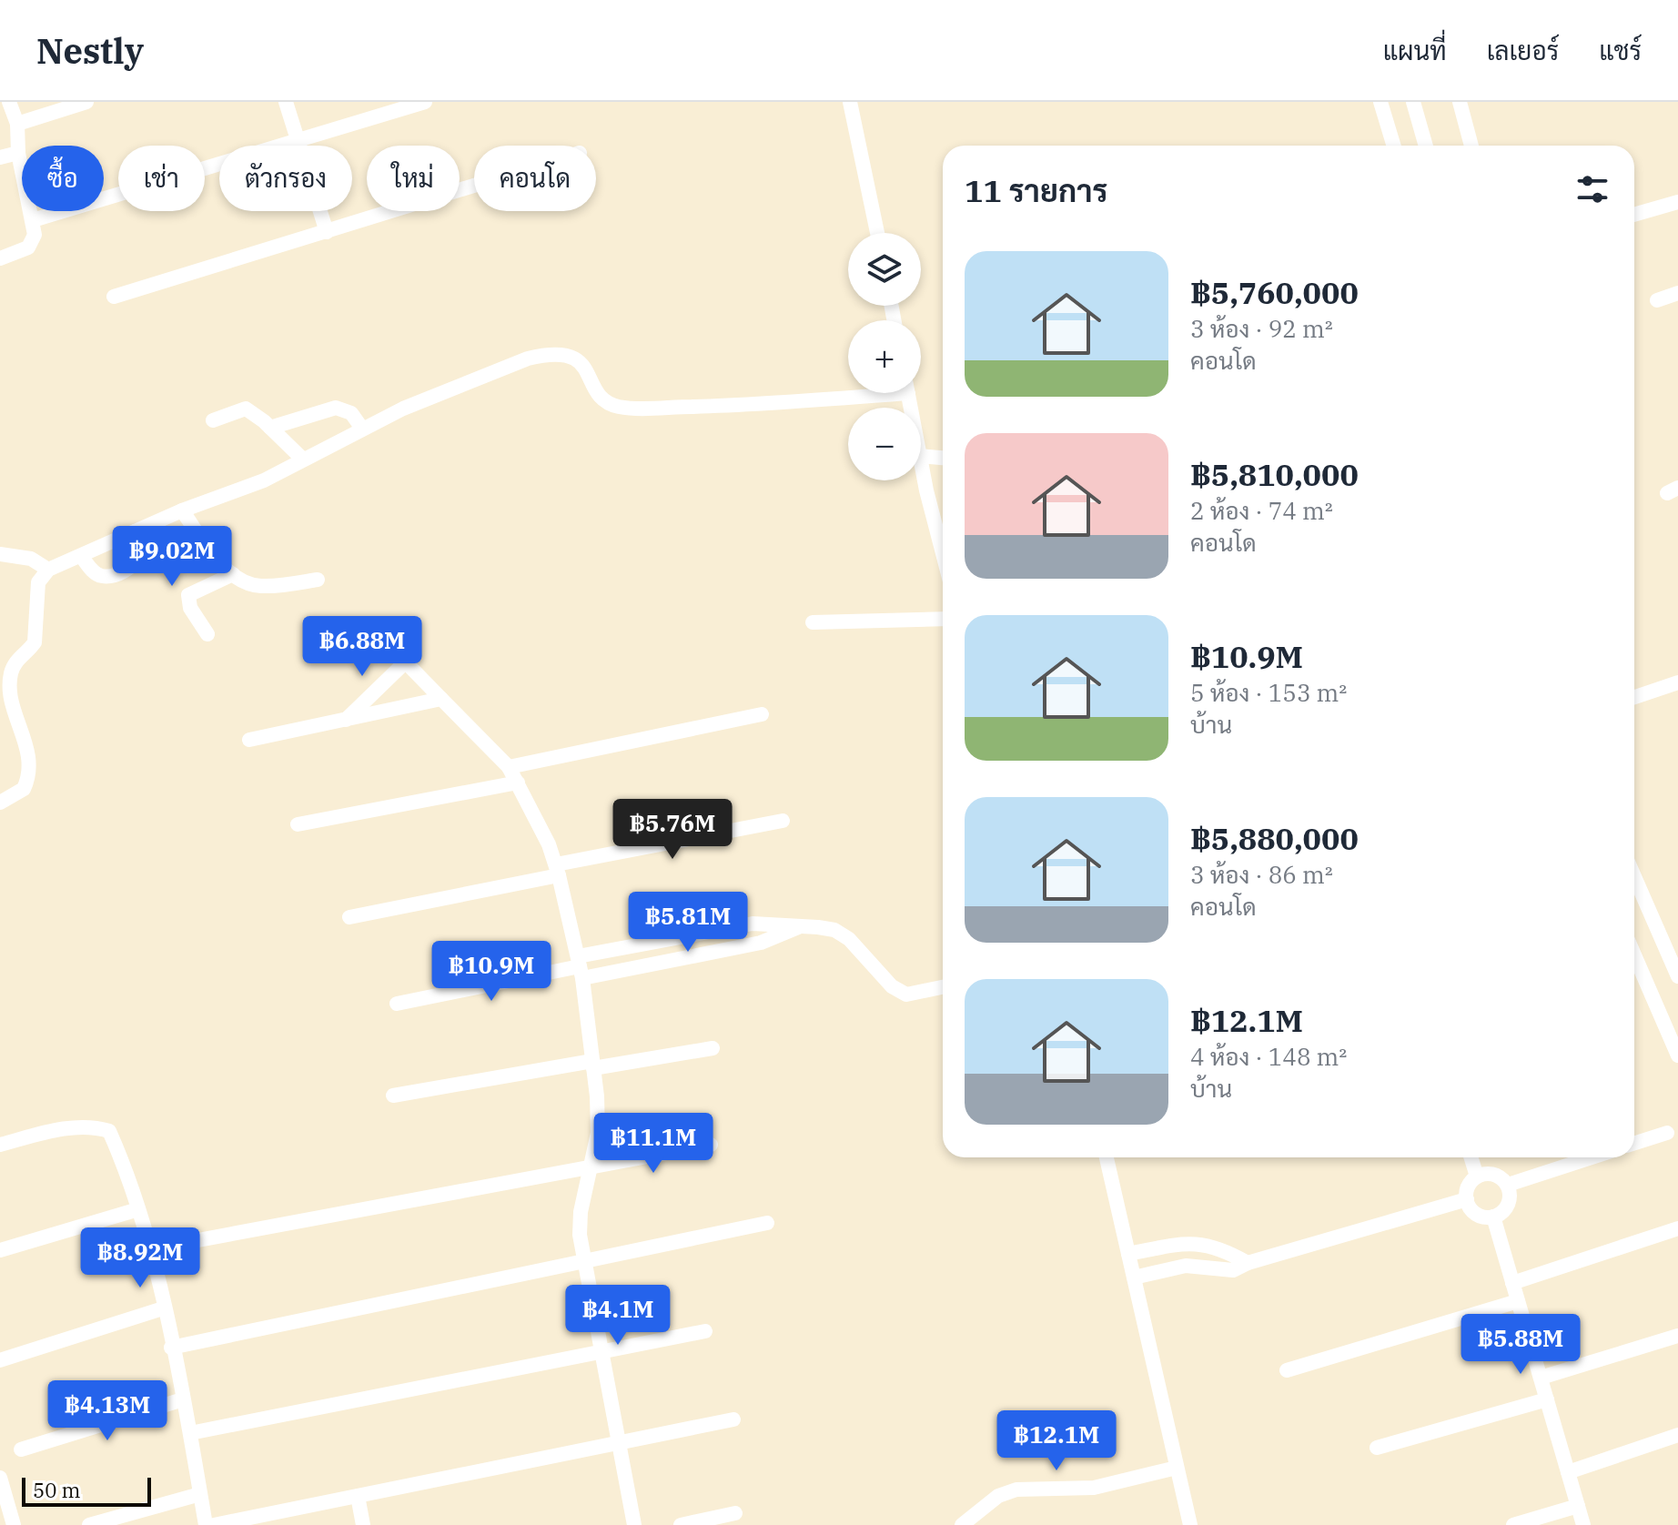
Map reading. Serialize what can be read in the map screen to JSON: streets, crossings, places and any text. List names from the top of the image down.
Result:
{
  "scale_bar": "50 m",
  "page": {
    "header": "Nestly",
    "nav": ["แผนที่", "เลเยอร์", "แชร์"],
    "chip": [
      "ซื้อ",
      "เช่า",
      "ตัวกรอง",
      "ใหม่",
      "คอนโด"
    ],
    "heading": "11 รายการ",
    "map_buttons": ["+", "−"],
    "list": [
      {
        "name": "฿5,760,000",
        "note": "3 ห้อง · 92 m² · คอนโด"
      },
      {
        "name": "฿5,810,000",
        "note": "2 ห้อง · 74 m² · คอนโด"
      },
      {
        "name": "฿10.9M",
        "note": "5 ห้อง · 153 m² · บ้าน"
      },
      {
        "name": "฿5,880,000",
        "note": "3 ห้อง · 86 m² · คอนโด"
      },
      {
        "name": "฿12.1M",
        "note": "4 ห้อง · 148 m² · บ้าน"
      }
    ],
    "price": [
      "฿9.02M",
      "฿6.88M",
      "฿5.76M",
      "฿5.81M",
      "฿10.9M",
      "฿11.1M",
      "฿8.92M",
      "฿4.1M",
      "฿5.88M",
      "฿4.13M",
      "฿12.1M"
    ],
    "scale": "50 m"
  }
}
